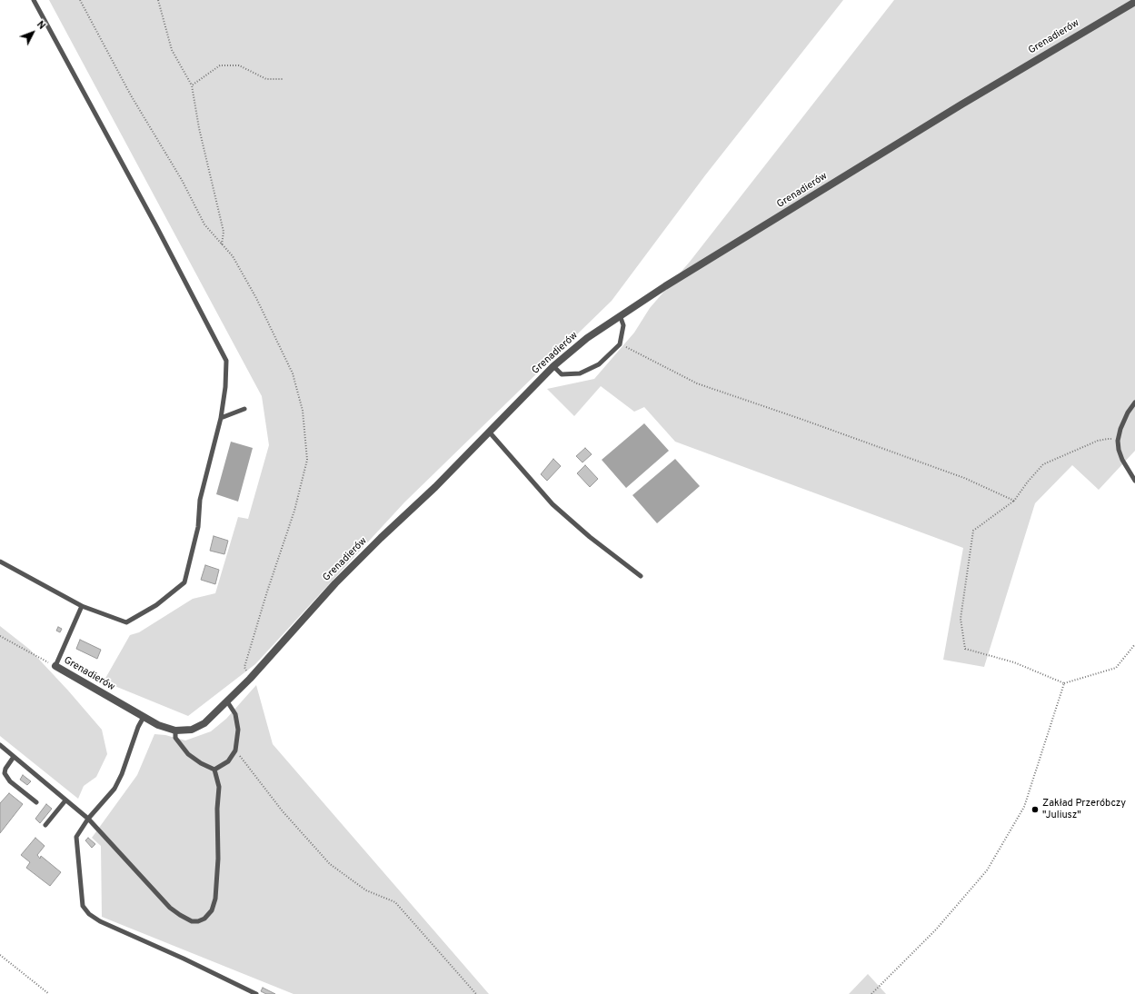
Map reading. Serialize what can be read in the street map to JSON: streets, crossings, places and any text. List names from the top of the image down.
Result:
{
  "streets": {
    "street": ["Grenadierów"]
  },
  "places": ["Zakład Przeróbczy \"Juliusz\""],
  "north": "top right"
}
